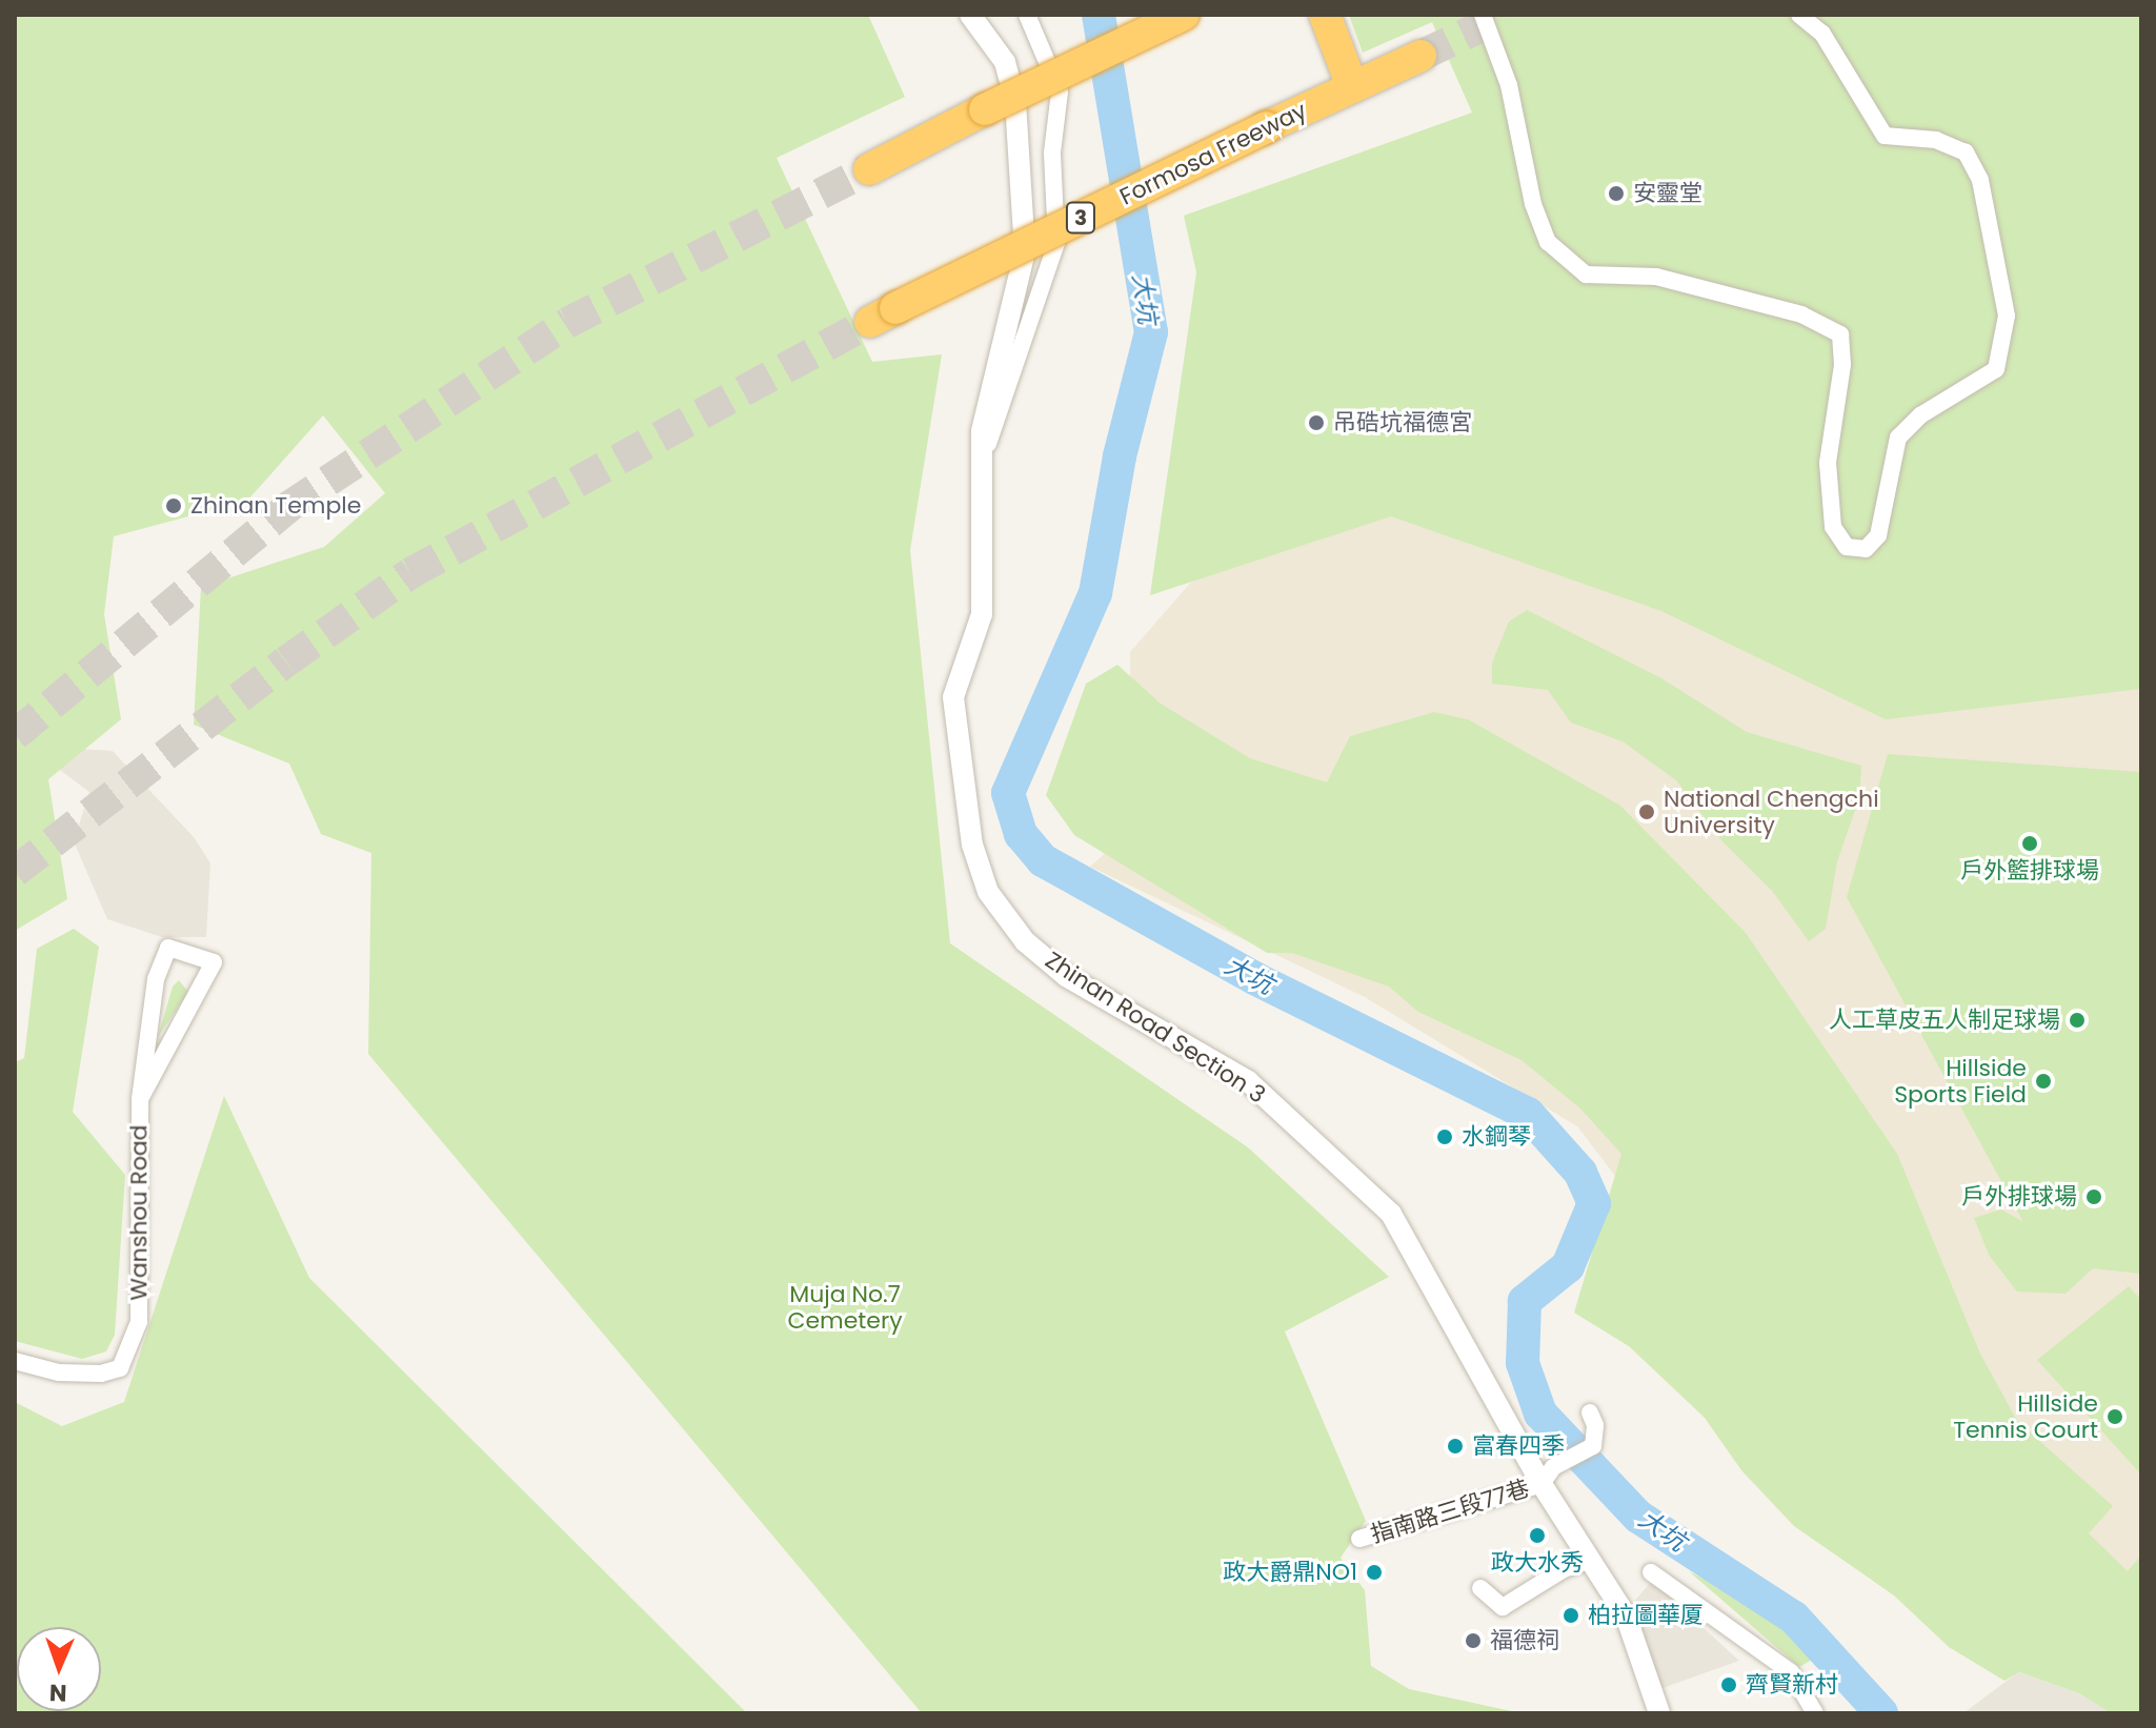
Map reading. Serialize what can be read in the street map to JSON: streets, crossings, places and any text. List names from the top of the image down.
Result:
{
  "streets": {
    "highway": ["Formosa Freeway", "3"],
    "street": ["Zhinan Road Section 3", "Wanshou Road", "指南路三段77巷"]
  },
  "crossings": [
    ["Zhinan Road Section 3", "指南路三段77巷"]
  ],
  "water": ["大坑"],
  "parks": ["Muja No.7 Cemetery"],
  "places": [
    "安靈堂",
    "吊硞坑福德宮",
    "Zhinan Temple",
    "National Chengchi University",
    "戶外籃排球場",
    "人工草皮五人制足球場",
    "Hillside Sports Field",
    "水鋼琴",
    "戶外排球場",
    "Hillside Tennis Court",
    "富春四季",
    "政大水秀",
    "政大爵鼎NO1",
    "柏拉圖華厦",
    "福德祠",
    "齊賢新村"
  ],
  "north": "bottom"
}
